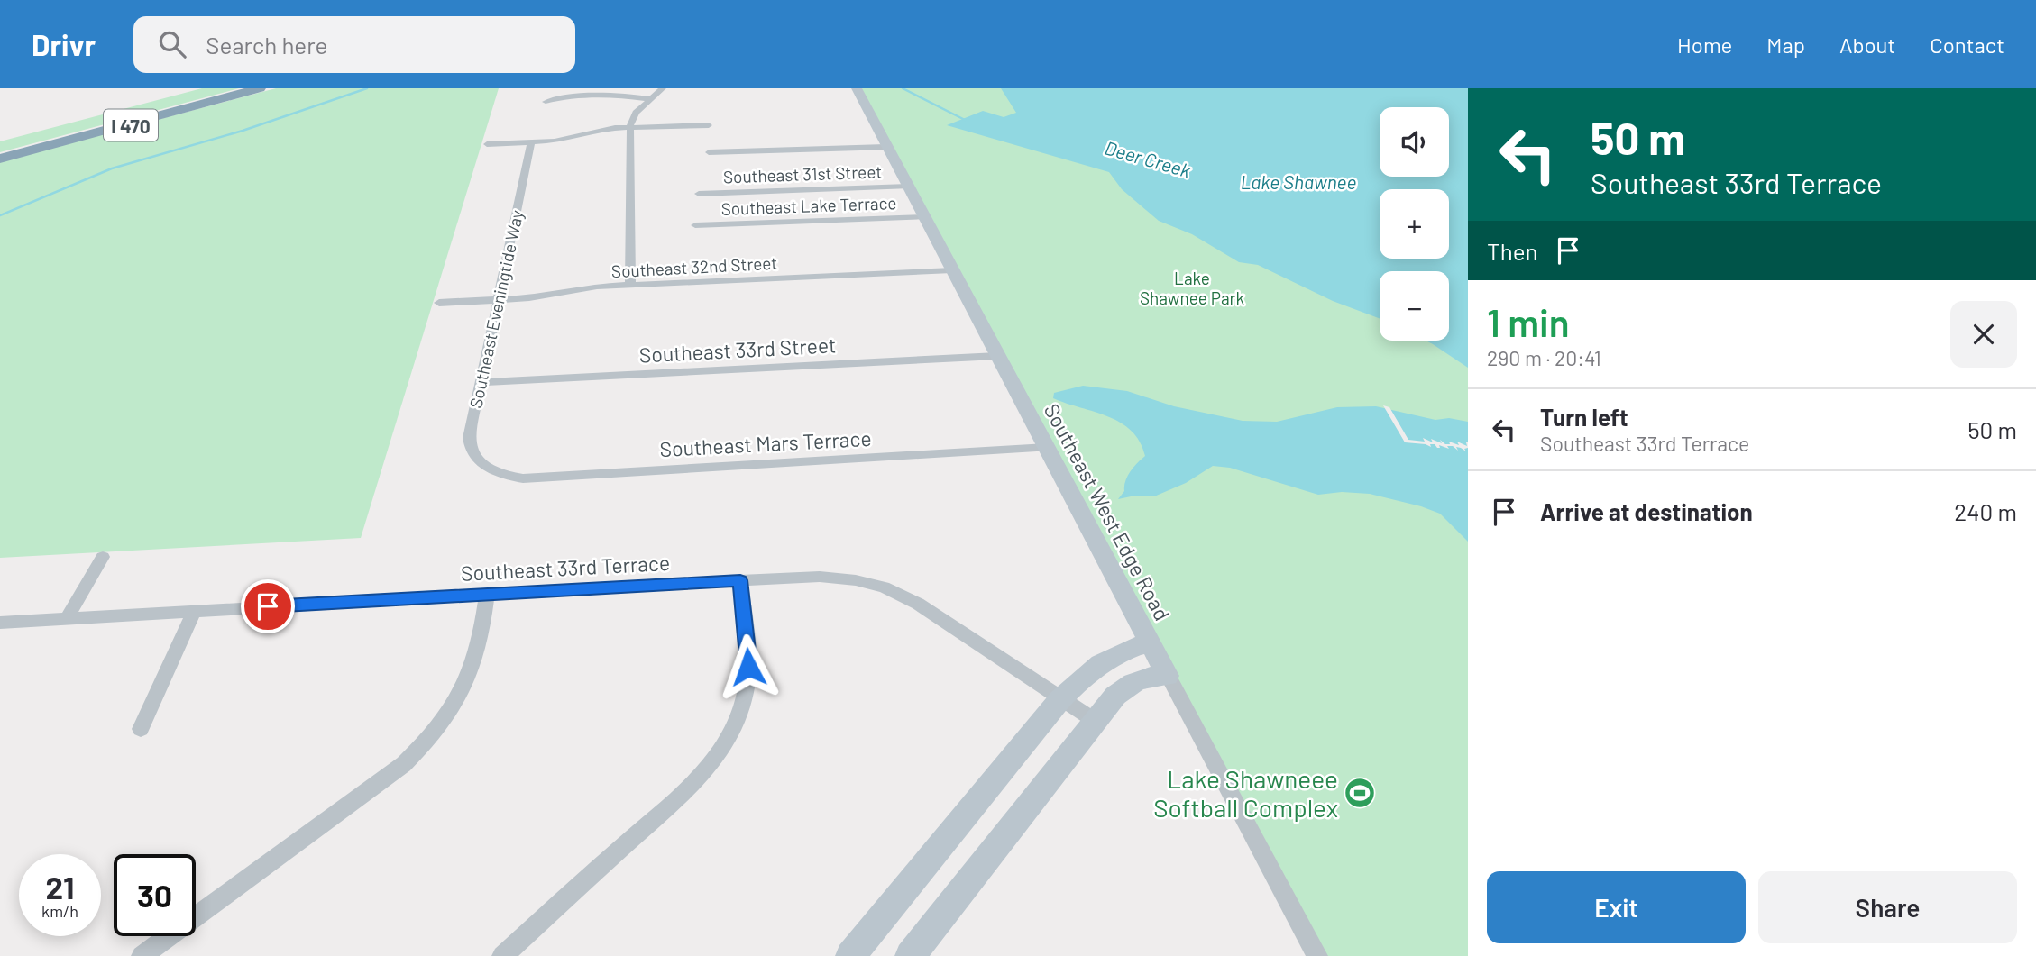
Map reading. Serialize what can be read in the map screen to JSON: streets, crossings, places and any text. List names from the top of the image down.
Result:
{
  "streets": {
    "highway": ["I 470"],
    "street": [
      "Southeast 31st Street",
      "Southeast Lake Terrace",
      "Southeast 32nd Street",
      "Southeast Eveningtide Way",
      "Southeast 33rd Street",
      "Southeast Mars Terrace",
      "Southeast West Edge Road",
      "Southeast 33rd Terrace"
    ]
  },
  "crossings": [
    ["Southeast 31st Street", "Southeast West Edge Road"],
    ["Southeast Lake Terrace", "Southeast West Edge Road"],
    ["Southeast 32nd Street", "Southeast Eveningtide Way"],
    ["Southeast 32nd Street", "Southeast West Edge Road"],
    ["Southeast Eveningtide Way", "Southeast 33rd Street"],
    ["Southeast Eveningtide Way", "Southeast Mars Terrace"],
    ["Southeast 33rd Street", "Southeast West Edge Road"],
    ["Southeast Mars Terrace", "Southeast West Edge Road"]
  ],
  "water": ["Deer Creek", "Lake Shawnee"],
  "parks": ["Lake Shawnee Park"],
  "places": {
    "sports": ["Lake Shawneee Softball Complex"]
  },
  "page": {
    "header": "Drivr",
    "search": "Search here",
    "nav": [
      "Home",
      "Map",
      "About",
      "Contact"
    ],
    "turn": ["50 m", "Southeast 33rd Terrace"],
    "map_buttons": ["+", "−"],
    "then": "Then",
    "heading": ["1 min", "290 m · 20:41"],
    "list": [
      {
        "name": "Turn left",
        "note": "Southeast 33rd Terrace",
        "value": "50 m"
      },
      {
        "name": "Arrive at destination",
        "value": "240 m"
      }
    ],
    "speed": "21 km/h",
    "limit": "30",
    "buttons": ["Exit", "Share"]
  }
}
